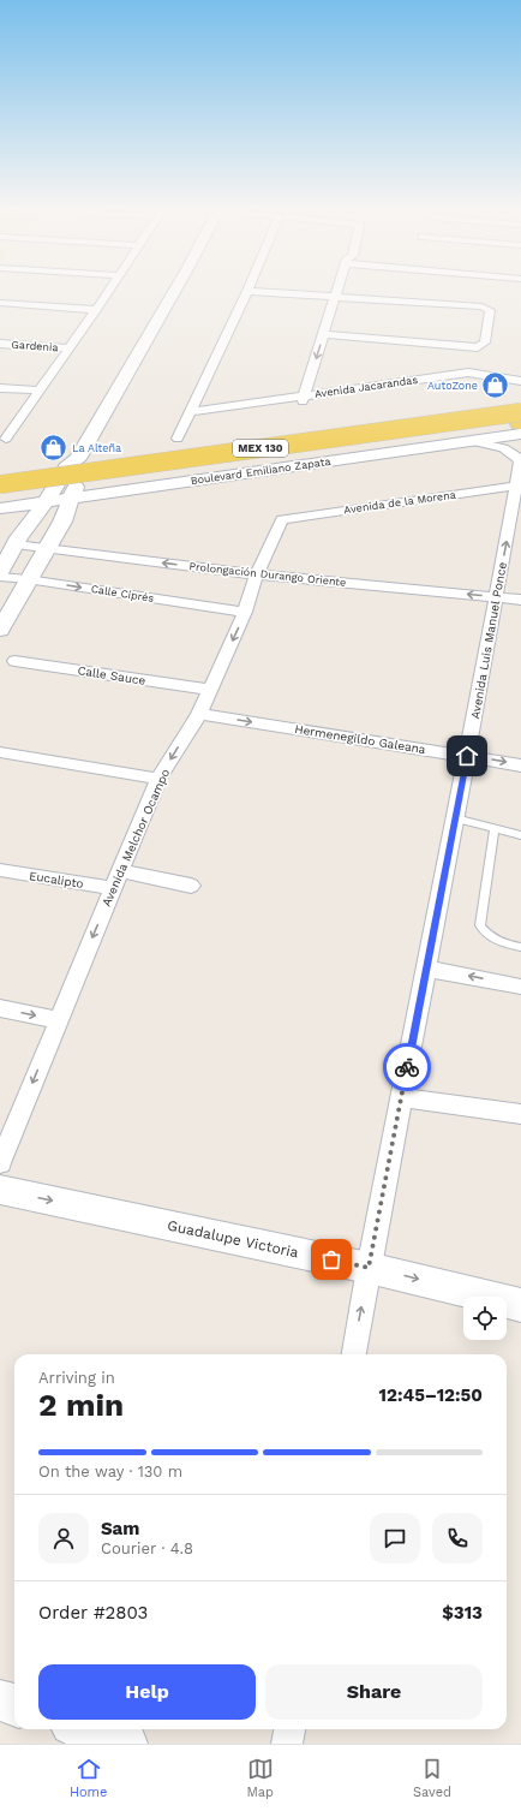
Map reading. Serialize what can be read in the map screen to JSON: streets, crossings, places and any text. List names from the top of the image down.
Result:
{
  "streets": {
    "main road": ["MEX 130", "Boulevard Emiliano Zapata"],
    "street": [
      "Gardenia",
      "Avenida Jacarandas",
      "Avenida de la Morena",
      "Prolongación Durango Oriente",
      "Calle Ciprés",
      "Avenida Luis Manuel Ponce",
      "Calle Sauce",
      "Hermenegildo Galeana",
      "Avenida Melchor Ocampo",
      "Eucalipto",
      "Guadalupe Victoria"
    ]
  },
  "crossings": [
    ["Boulevard Emiliano Zapata", "Avenida Luis Manuel Ponce"],
    ["Avenida de la Morena", "Avenida Luis Manuel Ponce"],
    ["Avenida de la Morena", "Avenida Melchor Ocampo"],
    ["Prolongación Durango Oriente", "Avenida Luis Manuel Ponce"],
    ["Prolongación Durango Oriente", "Avenida Melchor Ocampo"],
    ["Calle Ciprés", "Avenida Melchor Ocampo"],
    ["Avenida Luis Manuel Ponce", "Hermenegildo Galeana"],
    ["Avenida Luis Manuel Ponce", "Guadalupe Victoria"],
    ["Calle Sauce", "Avenida Melchor Ocampo"],
    ["Hermenegildo Galeana", "Avenida Melchor Ocampo"],
    ["Avenida Melchor Ocampo", "Eucalipto"]
  ],
  "one_way": ["Hermenegildo Galeana", "Avenida Melchor Ocampo", "Guadalupe Victoria"],
  "places": {
    "shop": ["AutoZone", "La Alteña"]
  },
  "page": {
    "heading": ["2 min", "Arriving in", "12:45–12:50"],
    "panel": [
      "Sam",
      "Courier · 4.8",
      "Order #2803",
      "$313"
    ],
    "bar": "On the way · 130 m",
    "buttons": ["Help", "Share"],
    "tabs": ["Home", "Map", "Saved"]
  }
}
